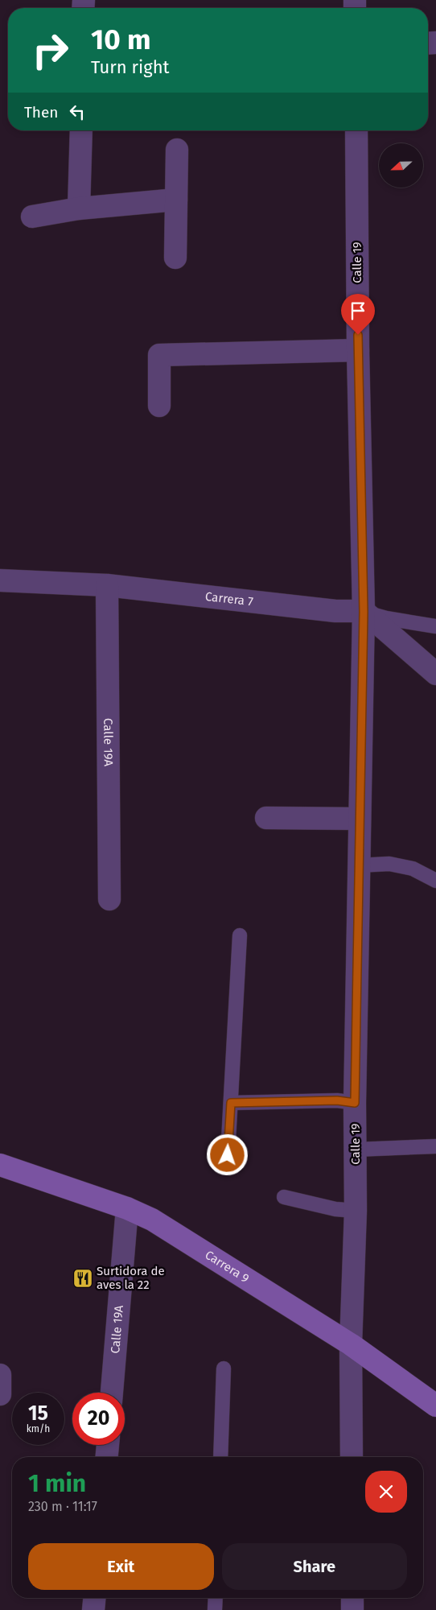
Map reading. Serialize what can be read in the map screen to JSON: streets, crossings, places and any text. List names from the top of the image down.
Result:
{
  "streets": {
    "main road": ["Carrera 9"],
    "street": ["Calle 19", "Carrera 7", "Calle 19A"]
  },
  "crossings": [
    ["Calle 19", "Carrera 7"],
    ["Calle 19", "Carrera 9"],
    ["Carrera 7", "Calle 19A"],
    ["Calle 19A", "Carrera 9"]
  ],
  "places": {
    "restaurant": ["Surtidora de aves la 22"]
  },
  "north": "left",
  "page": {
    "turn": ["10 m", "Turn right"],
    "then": "Then",
    "speed": "15 km/h",
    "limit": "20",
    "heading": ["1 min", "230 m · 11:17"],
    "buttons": ["Exit", "Share"]
  }
}
